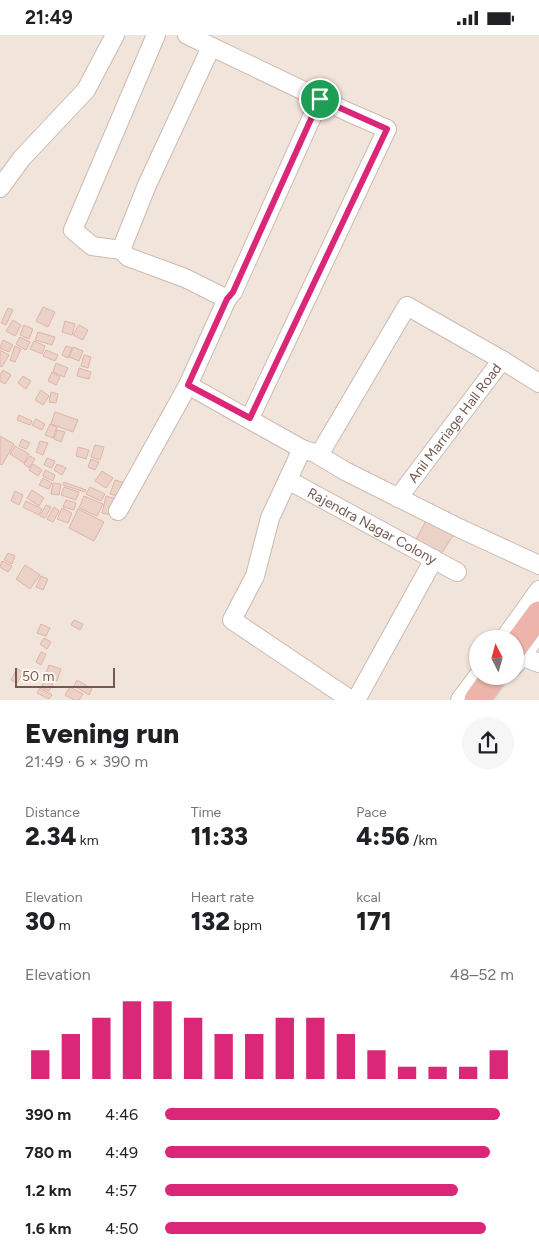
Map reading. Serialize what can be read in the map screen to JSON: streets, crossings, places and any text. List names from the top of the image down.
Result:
{
  "streets": {
    "street": ["Anil Marriage Hall Road", "Rajendra Nagar Colony"]
  },
  "scale_bar": "50 m",
  "north": "top",
  "page": {
    "status": "21:49",
    "scale": "50 m",
    "heading": ["Evening run", "21:49 · 6 × 390 m"],
    "stats": [
      ["Distance", "2.34 km"],
      ["Time", "11:33"],
      ["Pace", "4:56 /km"],
      ["Elevation", "30 m"],
      ["Heart rate", "132 bpm"],
      ["kcal", "171"]
    ],
    "chart": ["Elevation", "48–52 m"],
    "list": [
      {
        "name": "390 m",
        "note": "4:46"
      },
      {
        "name": "780 m",
        "note": "4:49"
      },
      {
        "name": "1.2 km",
        "note": "4:57"
      },
      {
        "name": "1.6 km",
        "note": "4:50"
      }
    ]
  }
}
